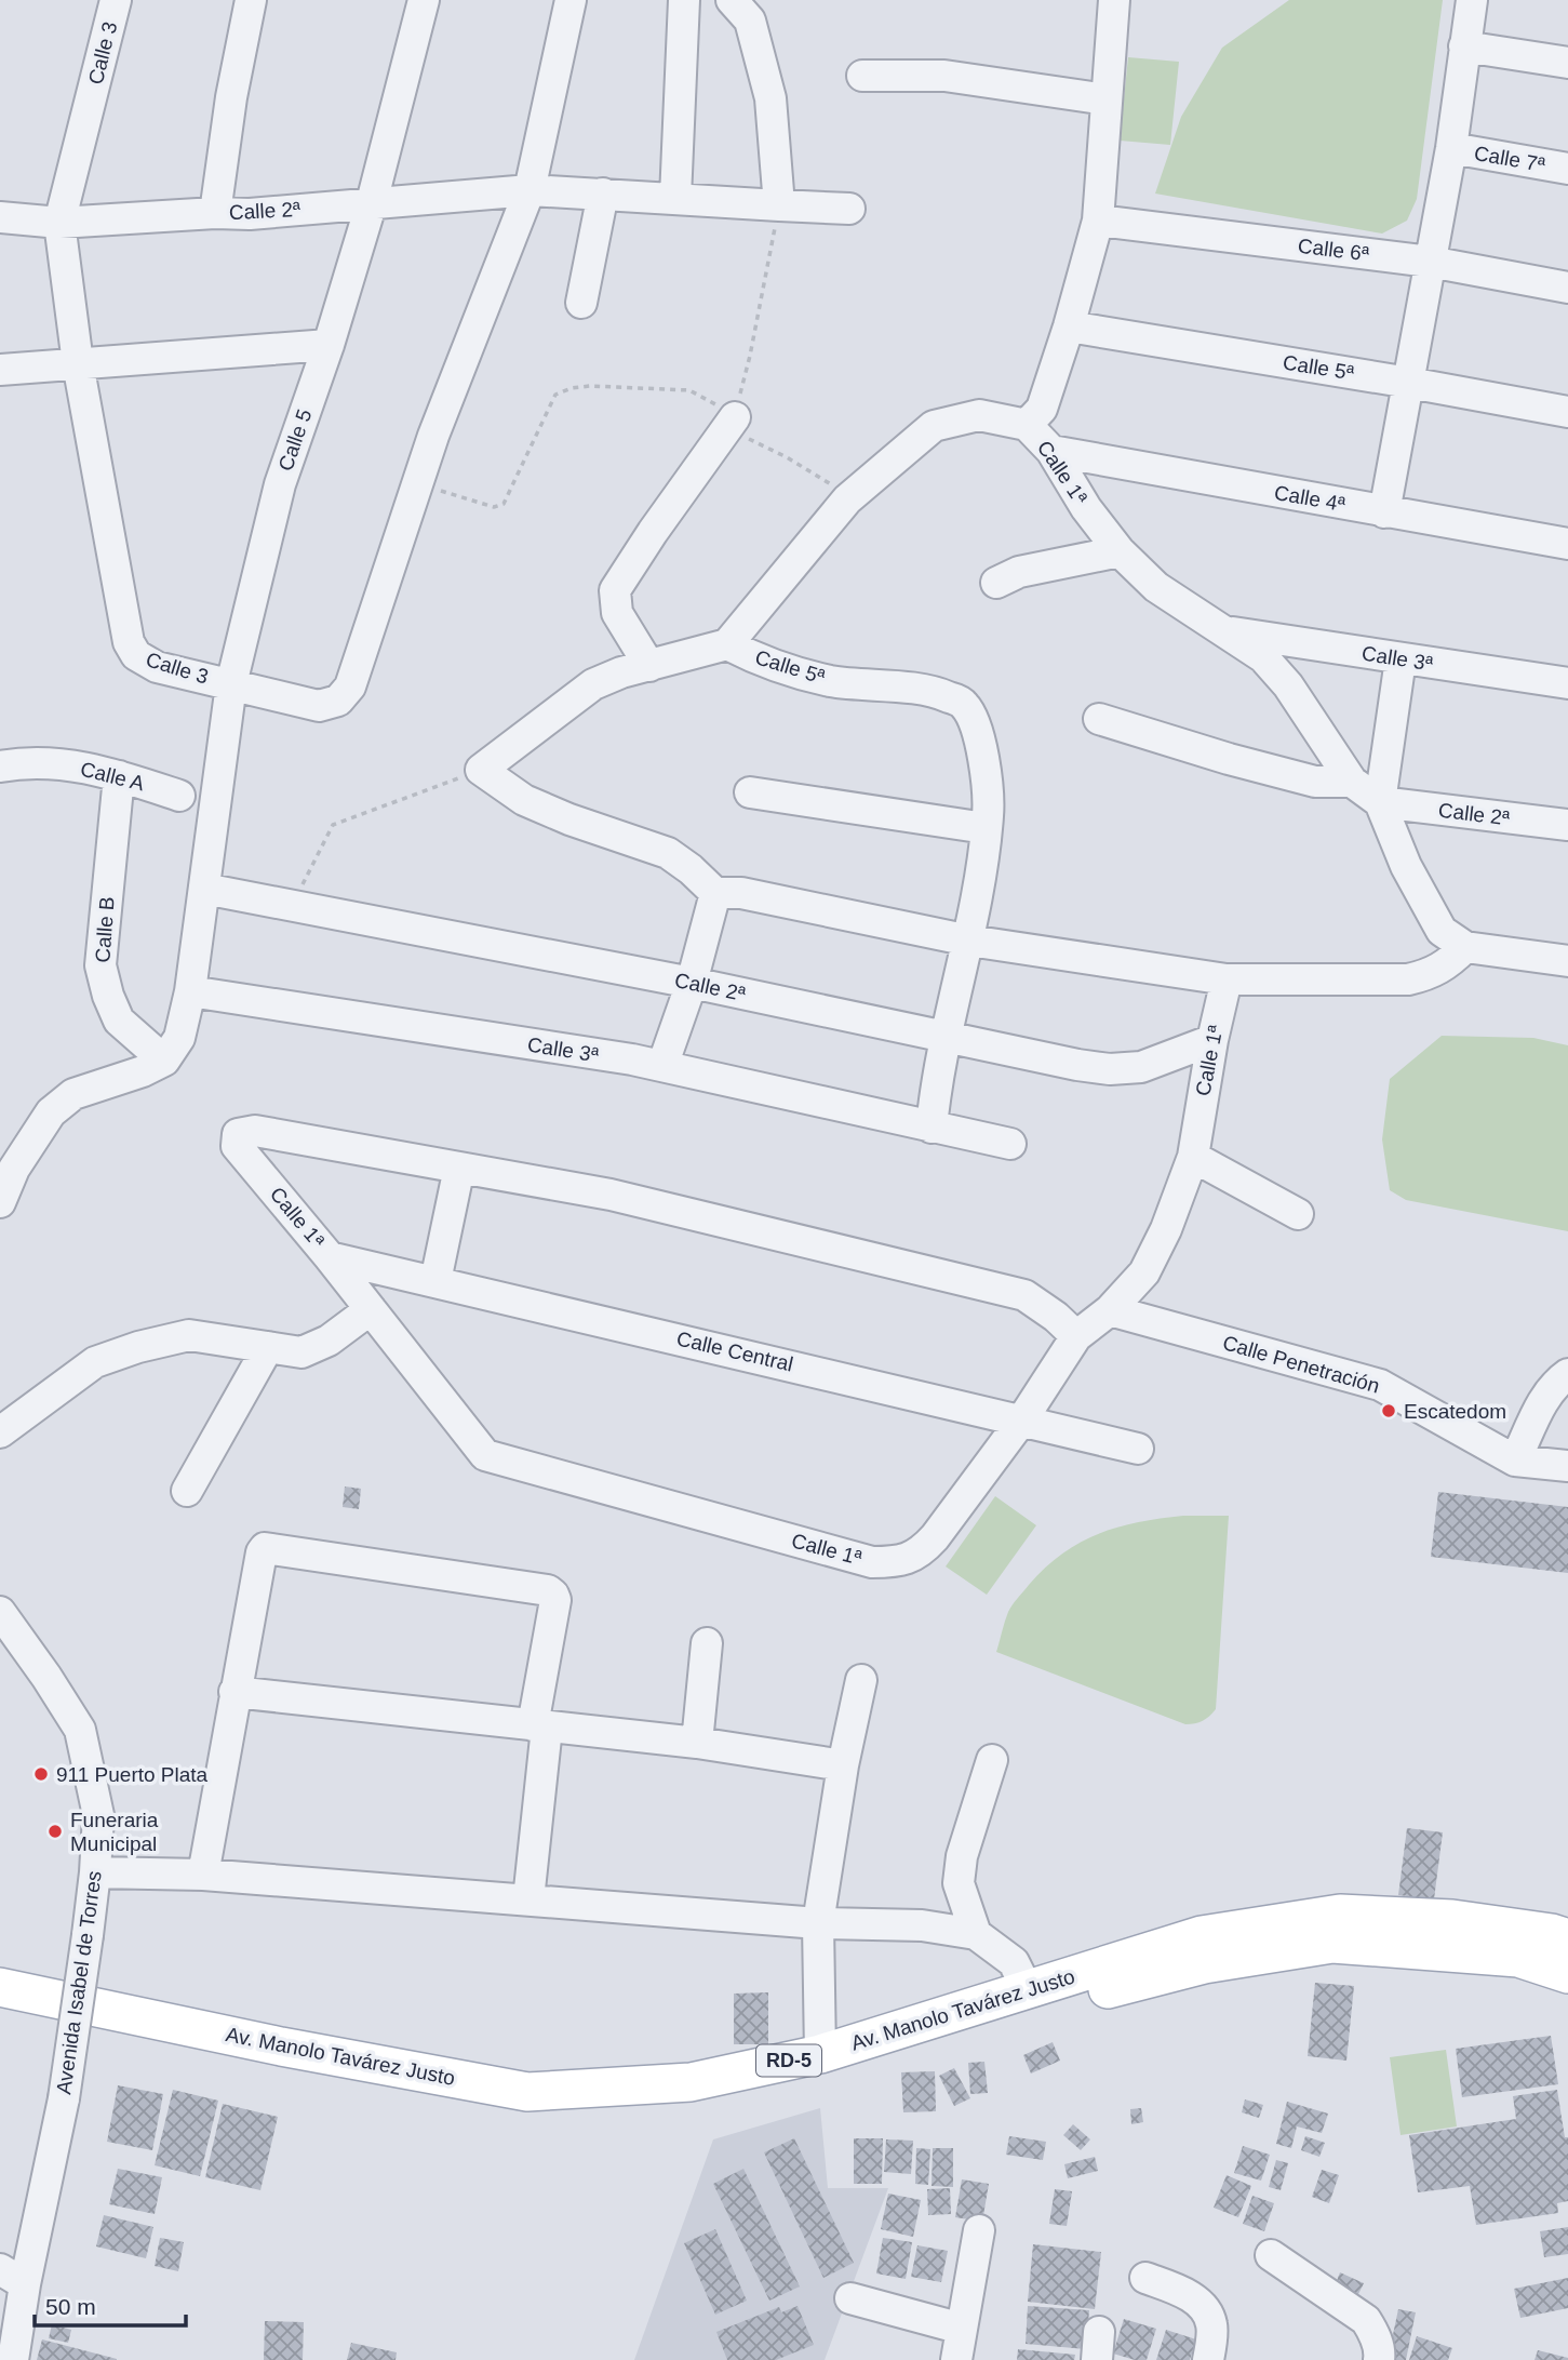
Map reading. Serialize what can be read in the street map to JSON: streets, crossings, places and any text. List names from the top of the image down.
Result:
{
  "streets": {
    "main road": ["Av. Manolo Tavárez Justo", "RD-5"],
    "street": [
      "Calle 3",
      "Calle 7ª",
      "Calle 2ª",
      "Calle 6ª",
      "Calle 5ª",
      "Calle 5",
      "Calle 1ª",
      "Calle 4ª",
      "Calle 3ª",
      "Calle A",
      "Calle B",
      "Calle Central",
      "Calle Penetración",
      "Avenida Isabel de Torres"
    ]
  },
  "crossings": [
    ["Calle 3", "Calle 2ª"],
    ["Calle 3", "Calle 5"],
    ["Calle 2ª", "Calle 5"],
    ["Calle 2ª", "Calle 1ª"],
    ["Calle 6ª", "Calle 1ª"],
    ["Calle 5ª", "Calle 1ª"],
    ["Calle 5", "Calle 3ª"],
    ["Calle 5", "Calle B"],
    ["Calle 1ª", "Calle 4ª"],
    ["Calle 1ª", "Calle 3ª"],
    ["Calle 1ª", "Calle Central"],
    ["Calle 1ª", "Calle Penetración"],
    ["Calle A", "Calle B"]
  ],
  "places": ["Escatedom", "911 Puerto Plata", "Funeraria Municipal"],
  "scale_bar": "50 m"
}
